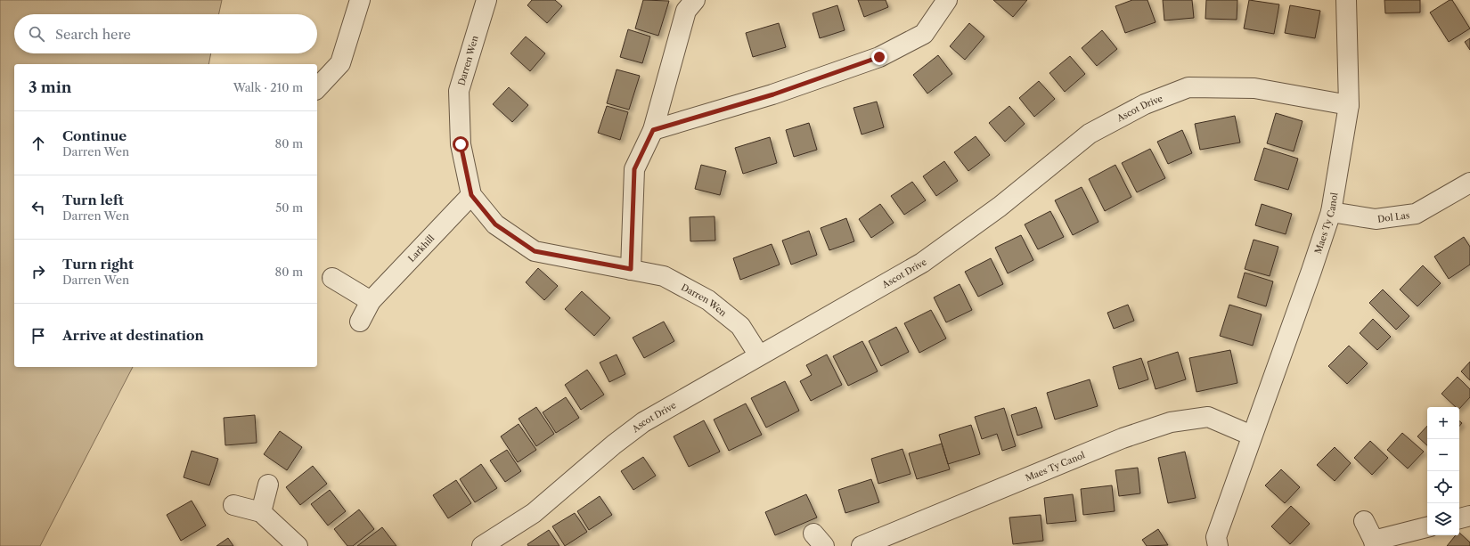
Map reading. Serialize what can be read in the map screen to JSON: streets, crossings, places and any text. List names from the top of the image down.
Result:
{
  "streets": {
    "street": [
      "Darren Wen",
      "Ascot Drive",
      "Dol Las",
      "Maes Ty Canol",
      "Larkhill"
    ]
  },
  "crossings": [
    ["Darren Wen", "Ascot Drive"],
    ["Darren Wen", "Larkhill"],
    ["Ascot Drive", "Maes Ty Canol"],
    ["Dol Las", "Maes Ty Canol"]
  ],
  "page": {
    "search": "Search here",
    "heading": ["3 min", "Walk · 210 m"],
    "list": [
      ["Continue", "Darren Wen", "80 m"],
      ["Turn left", "Darren Wen", "50 m"],
      ["Turn right", "Darren Wen", "80 m"],
      "Arrive at destination"
    ],
    "map_buttons": ["+", "−"]
  }
}
